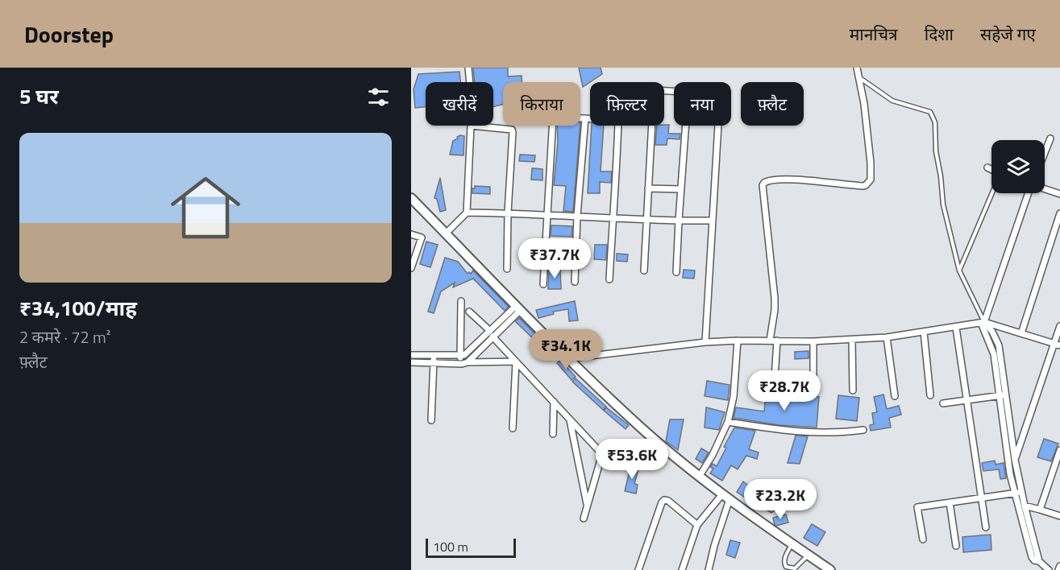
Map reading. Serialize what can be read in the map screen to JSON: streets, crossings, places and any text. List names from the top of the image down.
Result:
{
  "scale_bar": "100 m",
  "page": {
    "header": "Doorstep",
    "nav": ["मानचित्र", "दिशा", "सहेजे गए"],
    "heading": "5 घर",
    "chip": [
      "खरीदें",
      "किराया",
      "फ़िल्टर",
      "नया",
      "फ़्लैट"
    ],
    "list": [
      {
        "name": "₹34,100/माह",
        "note": "2 कमरे · 72 m² · फ़्लैट"
      }
    ],
    "price": [
      "₹37.7K",
      "₹34.1K",
      "₹28.7K",
      "₹53.6K",
      "₹23.2K"
    ],
    "scale": "100 m"
  }
}
